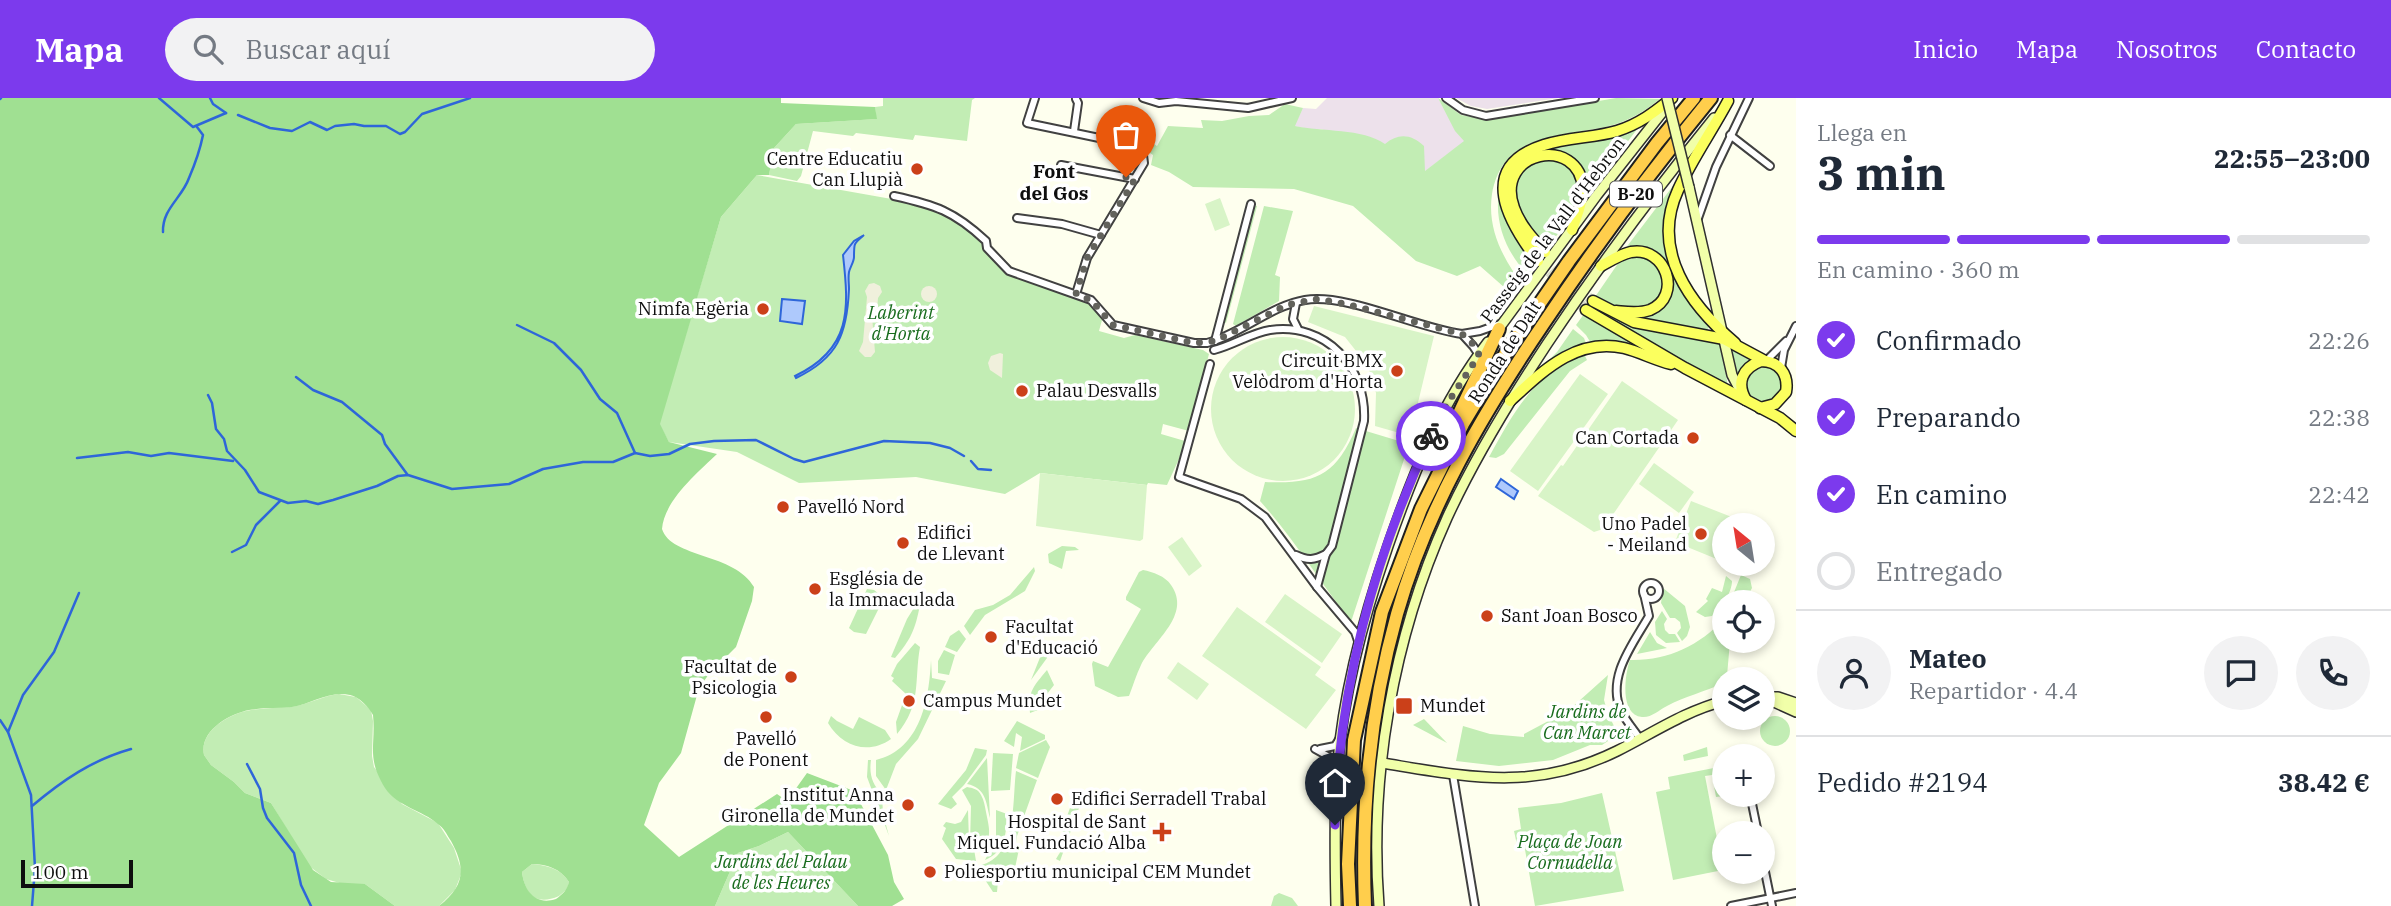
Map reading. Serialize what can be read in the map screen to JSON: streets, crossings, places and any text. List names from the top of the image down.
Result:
{
  "streets": {
    "highway": ["B-20", "Ronda de Dalt"],
    "street": ["Passeig de la Vall d'Hebron"]
  },
  "districts": ["Font del Gos"],
  "parks": [
    "Laberint d'Horta",
    "Jardins de Can Marcet",
    "Plaça de Joan Cornudella",
    "Jardins del Palau de les Heures"
  ],
  "places": {
    "other": [
      "Centre Educatiu Can Llupià",
      "Nimfa Egèria",
      "Circuit BMX Velòdrom d'Horta",
      "Palau Desvalls",
      "Can Cortada",
      "Pavelló Nord",
      "Uno Padel - Meiland",
      "Edifici de Llevant",
      "Església de la Immaculada",
      "Sant Joan Bosco",
      "Facultat d'Educació",
      "Facultat de Psicologia",
      "Campus Mundet",
      "Pavelló de Ponent",
      "Edifici Serradell Trabal",
      "Institut Anna Gironella de Mundet",
      "Poliesportiu municipal CEM Mundet"
    ],
    "transit": ["Mundet"],
    "health": ["Hospital de Sant Miquel. Fundació Alba"]
  },
  "scale_bar": "100 m",
  "north": "top left",
  "page": {
    "header": "Mapa",
    "search": "Buscar aquí",
    "nav": [
      "Inicio",
      "Mapa",
      "Nosotros",
      "Contacto"
    ],
    "heading": ["3 min", "Llega en", "22:55–23:00"],
    "panel": [
      "Mateo",
      "Repartidor · 4.4",
      "Pedido #2194",
      "38.42 €"
    ],
    "bar": "En camino · 360 m",
    "list": [
      ["Confirmado", "22:26"],
      ["Preparando", "22:38"],
      ["En camino", "22:42"],
      "Entregado"
    ],
    "map_buttons": ["+", "−"],
    "scale": "100 m"
  }
}
